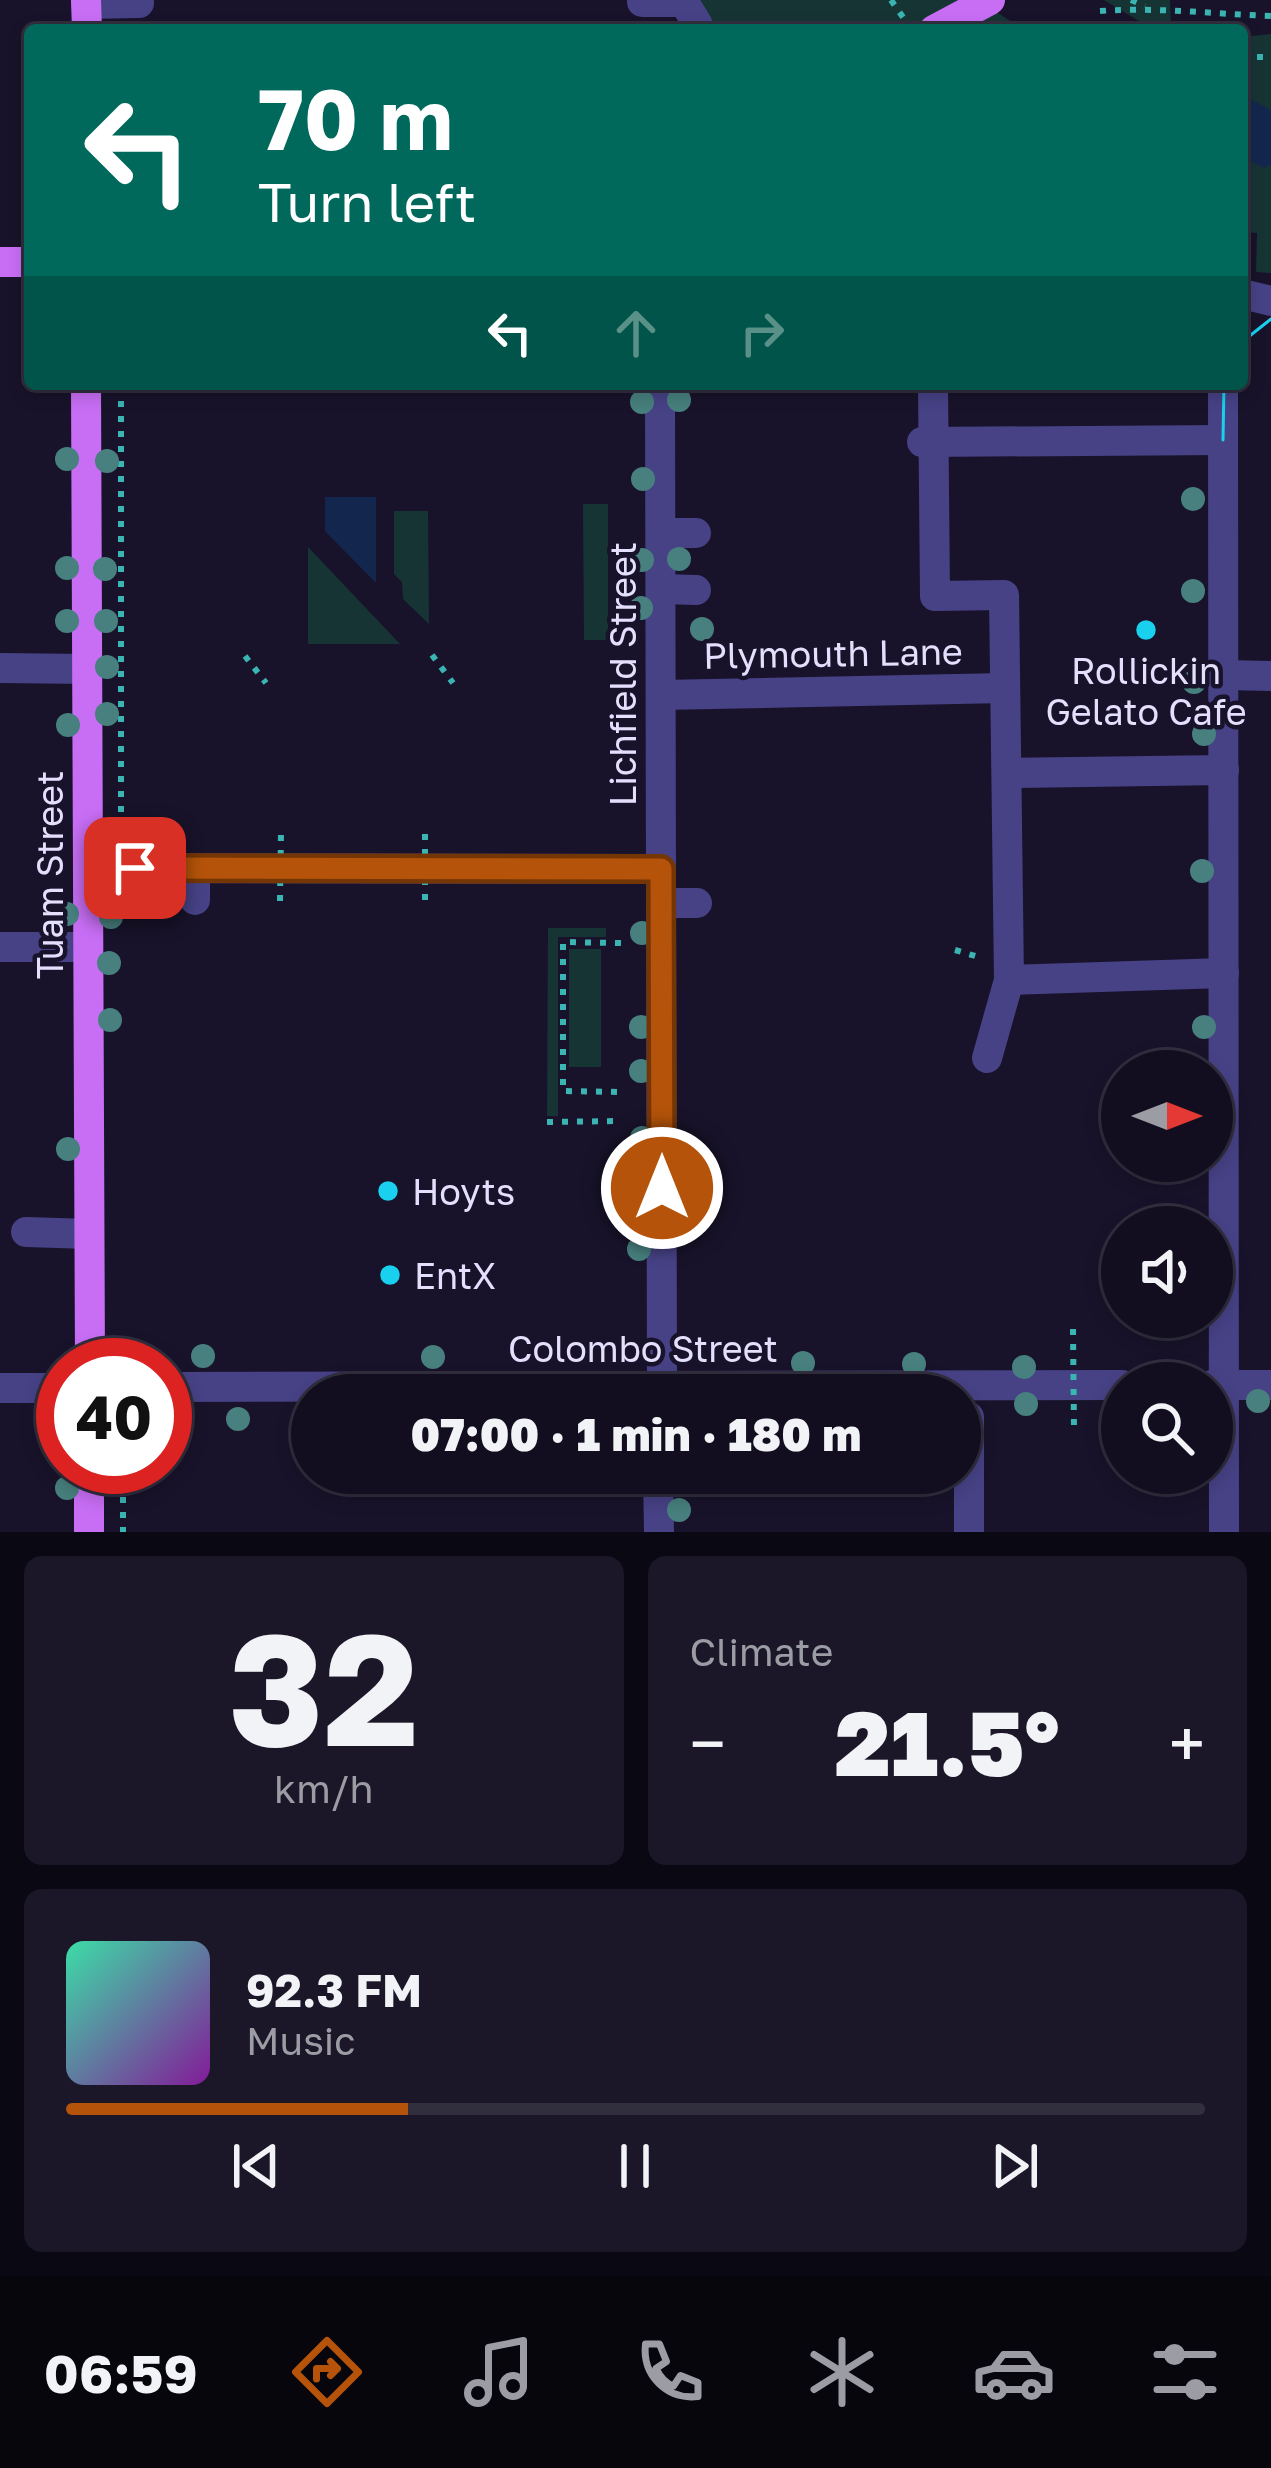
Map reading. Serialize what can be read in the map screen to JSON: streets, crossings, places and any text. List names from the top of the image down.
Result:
{
  "streets": {
    "main road": ["Tuam Street"],
    "street": ["Plymouth Lane", "Lichfield Street", "Colombo Street"]
  },
  "crossings": [
    ["Plymouth Lane", "Lichfield Street"]
  ],
  "places": ["Rollickin Gelato Cafe", "Hoyts", "EntX"],
  "north": "right",
  "page": {
    "turn": ["70 m", "Turn left"],
    "limit": "40",
    "trip": "07:00 · 1 min · 180 m",
    "tile": [
      ["32", "km/h"],
      "Climate"
    ],
    "heat": ["−", "21.5°", "+"],
    "song": ["92.3 FM", "Music"],
    "tabs": "06:59"
  }
}
